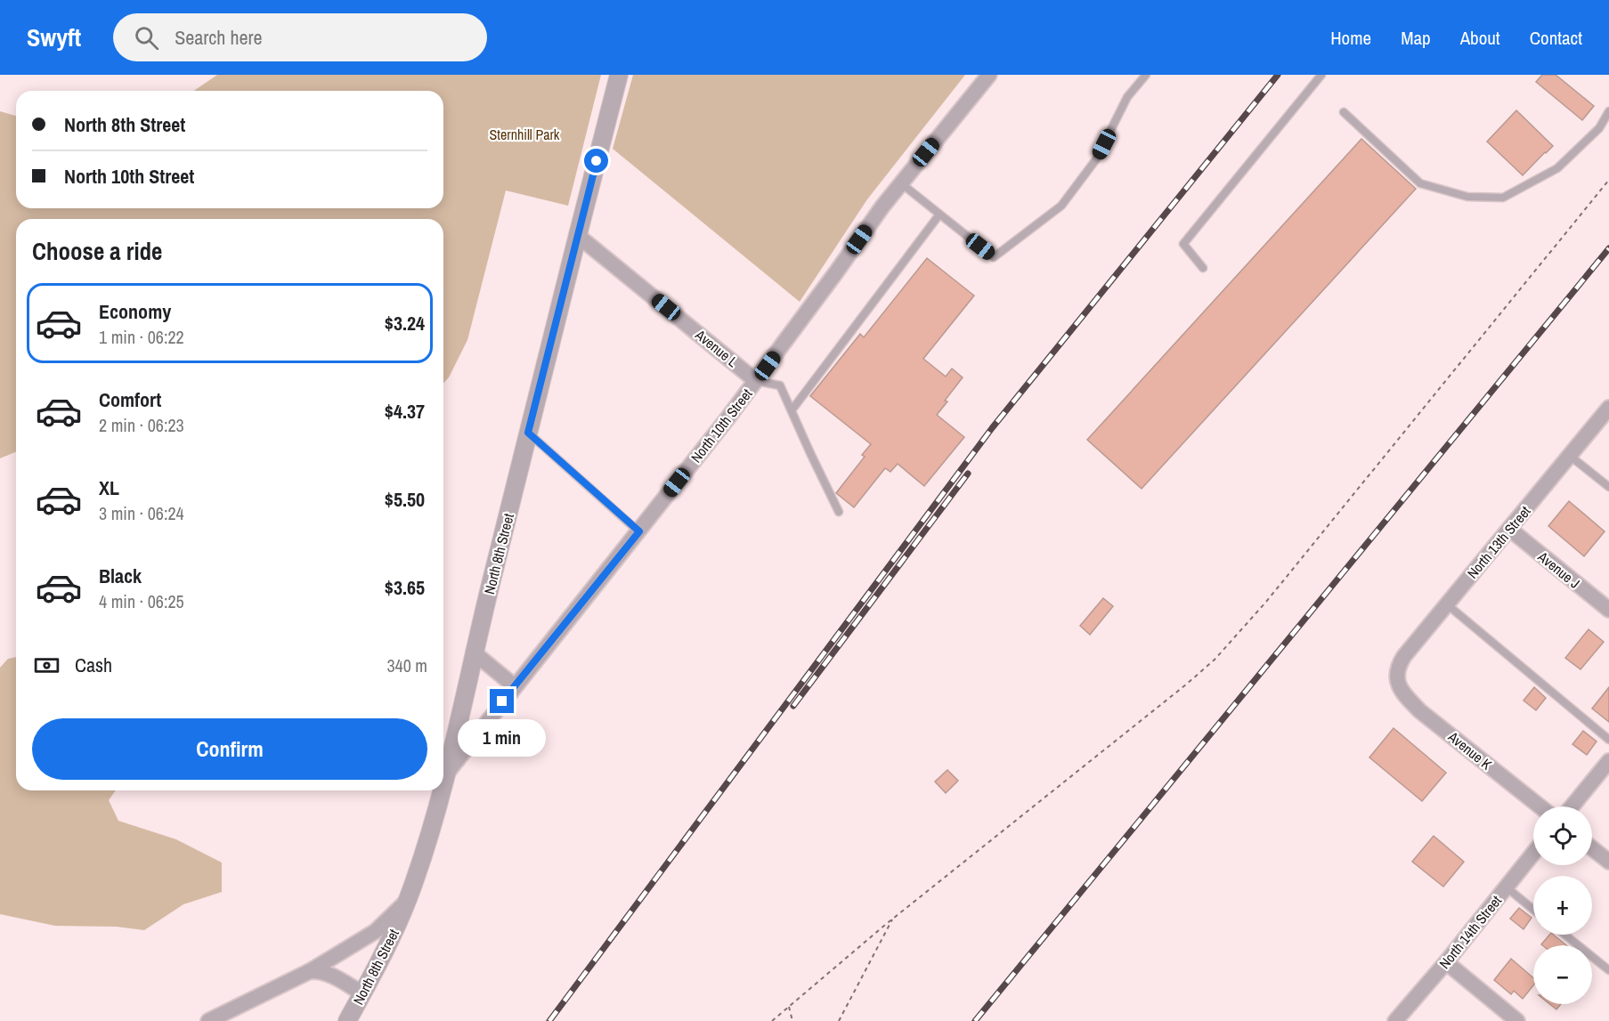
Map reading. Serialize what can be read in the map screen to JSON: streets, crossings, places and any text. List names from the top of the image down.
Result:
{
  "streets": {
    "street": [
      "Avenue L",
      "North 10th Street",
      "North 13th Street",
      "North 8th Street",
      "Avenue J",
      "Avenue K",
      "North 14th Street"
    ]
  },
  "crossings": [
    ["Avenue L", "North 10th Street"],
    ["Avenue L", "North 8th Street"],
    ["North 10th Street", "North 8th Street"],
    ["North 13th Street", "Avenue J"],
    ["North 13th Street", "Avenue K"]
  ],
  "parks": ["Sternhill Park"],
  "page": {
    "header": "Swyft",
    "search": "Search here",
    "nav": [
      "Home",
      "Map",
      "About",
      "Contact"
    ],
    "banner": ["North 8th Street", "North 10th Street"],
    "heading": "Choose a ride",
    "list": [
      {
        "name": "Economy",
        "note": "1 min · 06:22",
        "value": "$3.24"
      },
      {
        "name": "Comfort",
        "note": "2 min · 06:23",
        "value": "$4.37"
      },
      {
        "name": "XL",
        "note": "3 min · 06:24",
        "value": "$5.50"
      },
      {
        "name": "Black",
        "note": "4 min · 06:25",
        "value": "$3.65"
      }
    ],
    "pay": ["Cash", "340 m"],
    "buttons": "Confirm",
    "bubble": "1 min",
    "map_buttons": ["+", "−"]
  }
}
